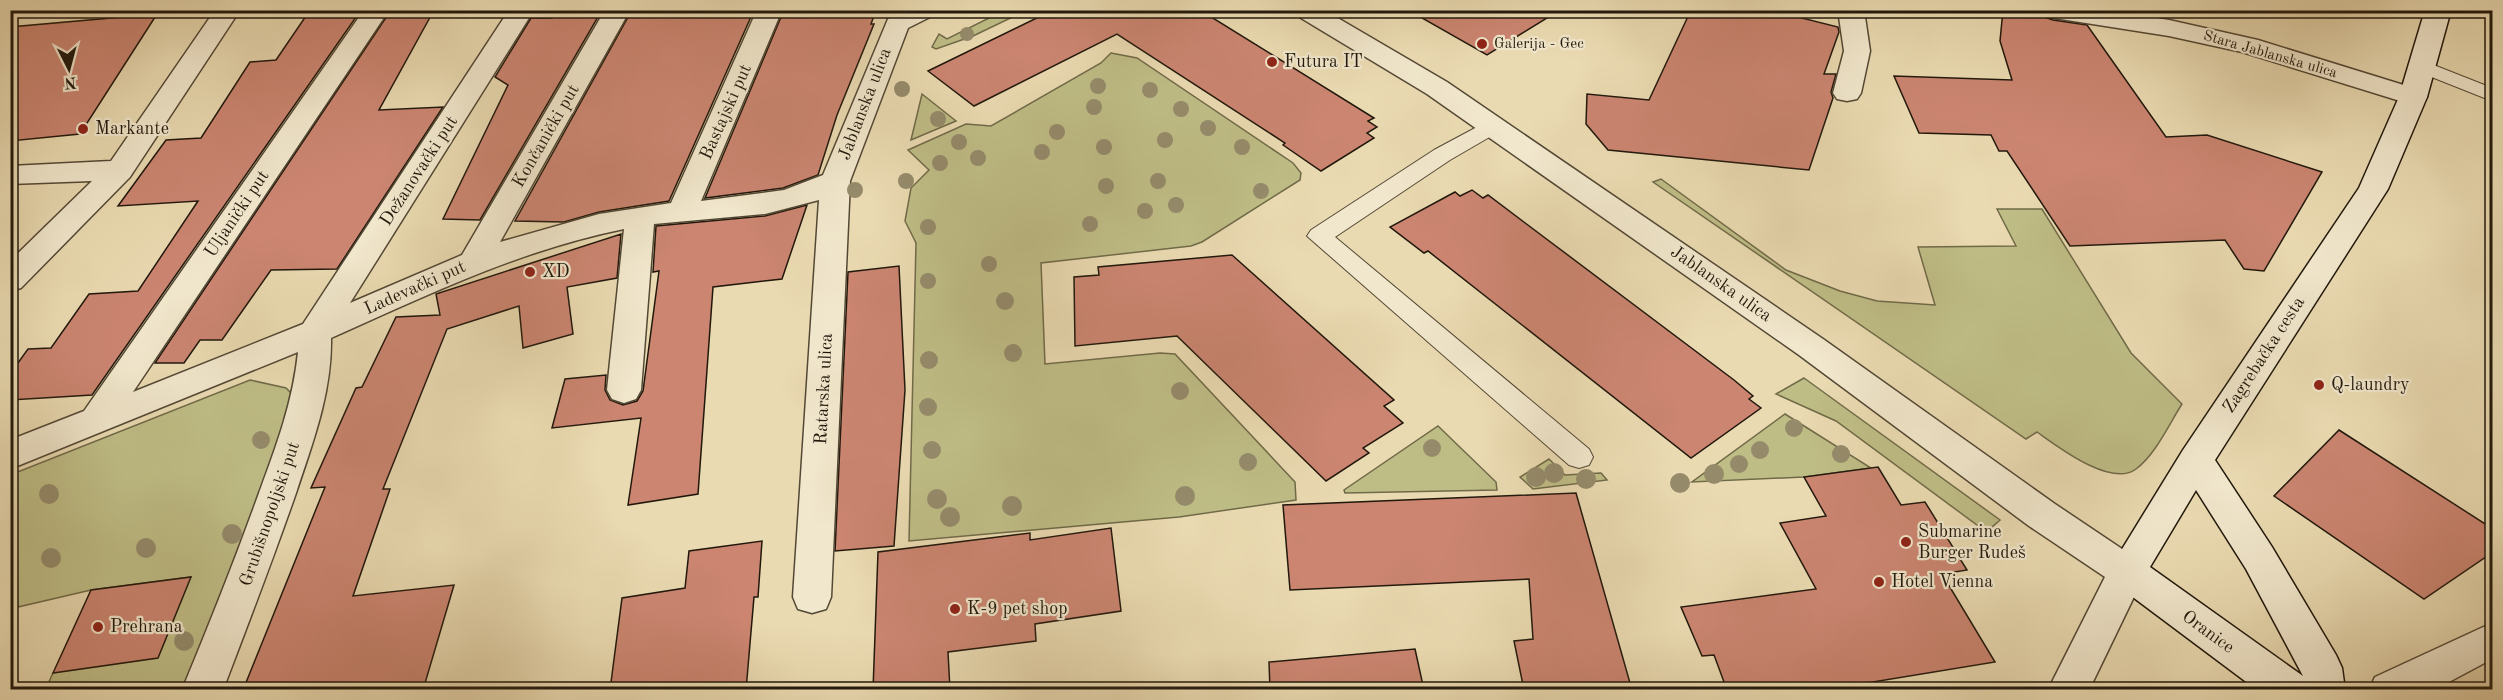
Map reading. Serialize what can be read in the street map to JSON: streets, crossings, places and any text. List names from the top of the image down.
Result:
{
  "streets": {
    "street": [
      "Stara Jablanska ulica",
      "Jablanska ulica",
      "Bastajski put",
      "Končanički put",
      "Dežanovački put",
      "Uljanički put",
      "Ladevački put",
      "Zagrebačka cesta",
      "Ratarska ulica",
      "Grubišnopoljski put",
      "Oranice"
    ]
  },
  "crossings": [
    ["Stara Jablanska ulica", "Zagrebačka cesta"],
    ["Jablanska ulica", "Ladevački put"],
    ["Jablanska ulica", "Zagrebačka cesta"],
    ["Jablanska ulica", "Ratarska ulica"],
    ["Jablanska ulica", "Oranice"],
    ["Bastajski put", "Ladevački put"],
    ["Končanički put", "Ladevački put"],
    ["Dežanovački put", "Ladevački put"],
    ["Dežanovački put", "Grubišnopoljski put"],
    ["Uljanički put", "Ladevački put"],
    ["Ladevački put", "Ratarska ulica"],
    ["Ladevački put", "Grubišnopoljski put"],
    ["Zagrebačka cesta", "Oranice"]
  ],
  "places": [
    "Galerija - Gec",
    "Futura IT",
    "Markante",
    "XD",
    "Q-laundry",
    "Submarine Burger Rudeš",
    "Hotel Vienna",
    "K-9 pet shop",
    "Prehrana"
  ],
  "north": "bottom"
}
